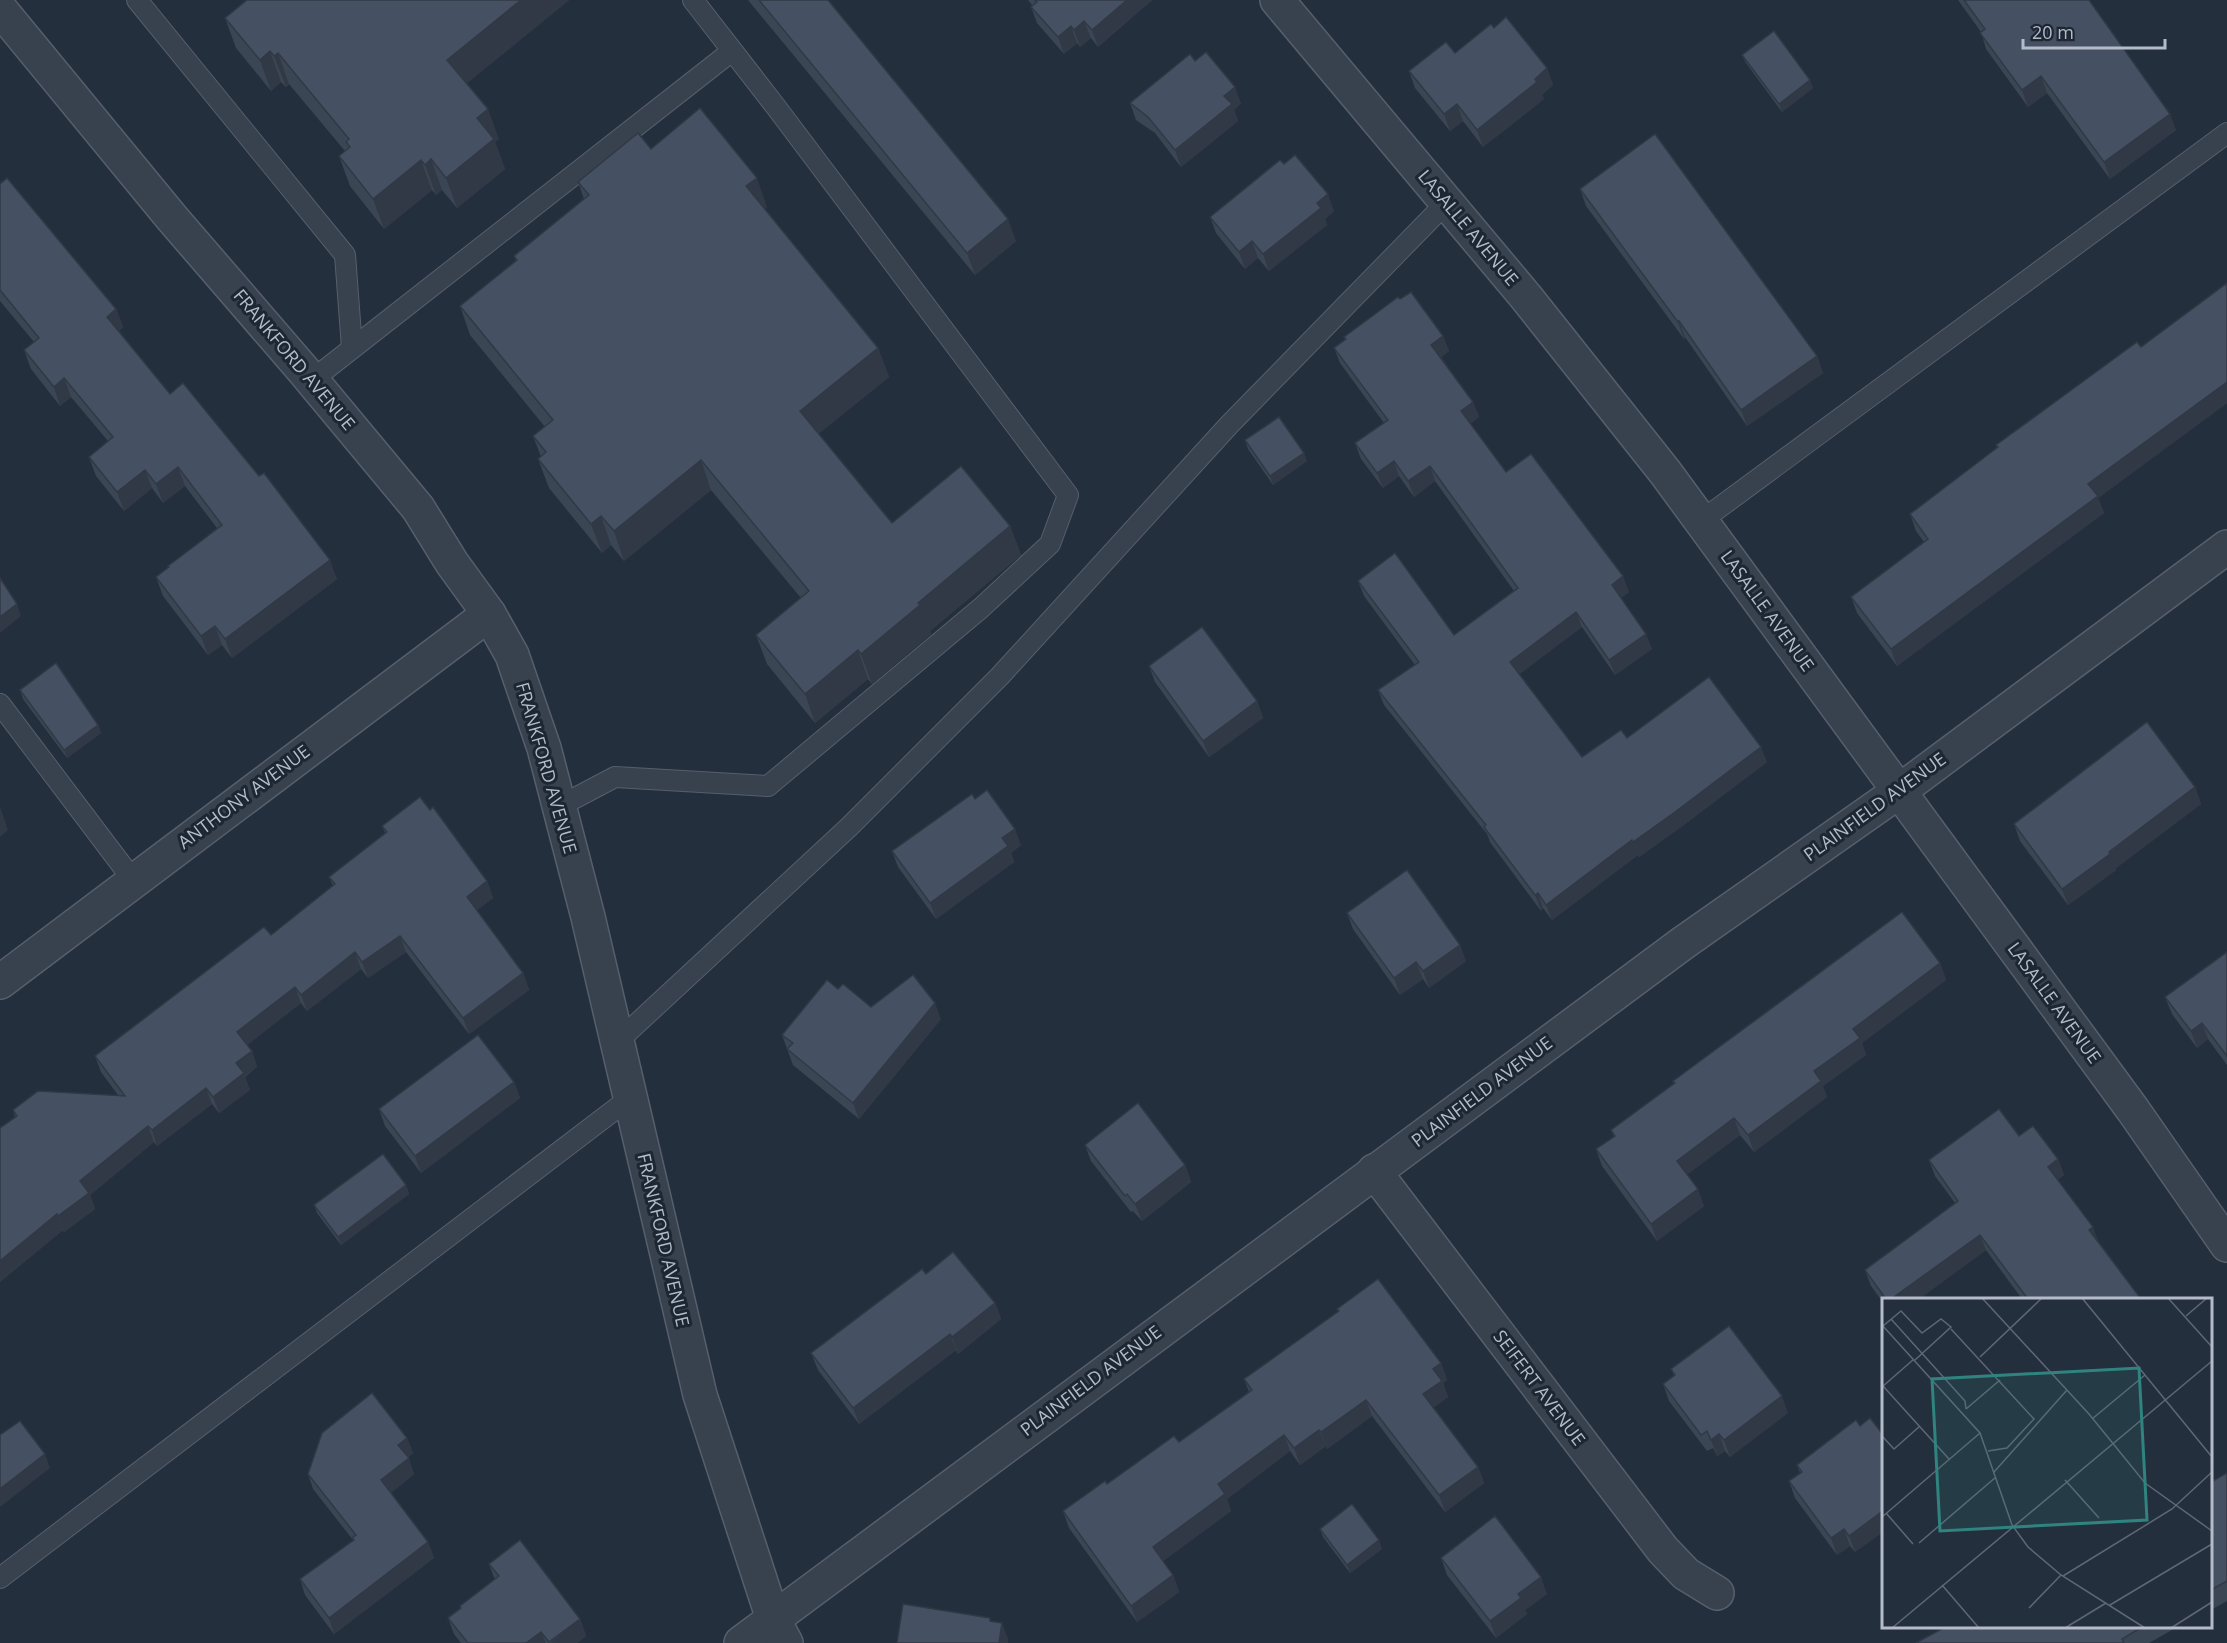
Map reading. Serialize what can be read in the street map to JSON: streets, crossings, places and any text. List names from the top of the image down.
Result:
{
  "streets": {
    "street": [
      "LASALLE AVENUE",
      "FRANKFORD AVENUE",
      "ANTHONY AVENUE",
      "PLAINFIELD AVENUE",
      "SEIFERT AVENUE"
    ]
  },
  "crossings": [
    ["LASALLE AVENUE", "PLAINFIELD AVENUE"],
    ["FRANKFORD AVENUE", "ANTHONY AVENUE"],
    ["FRANKFORD AVENUE", "PLAINFIELD AVENUE"],
    ["PLAINFIELD AVENUE", "SEIFERT AVENUE"]
  ],
  "scale_bar": "20 m"
}
